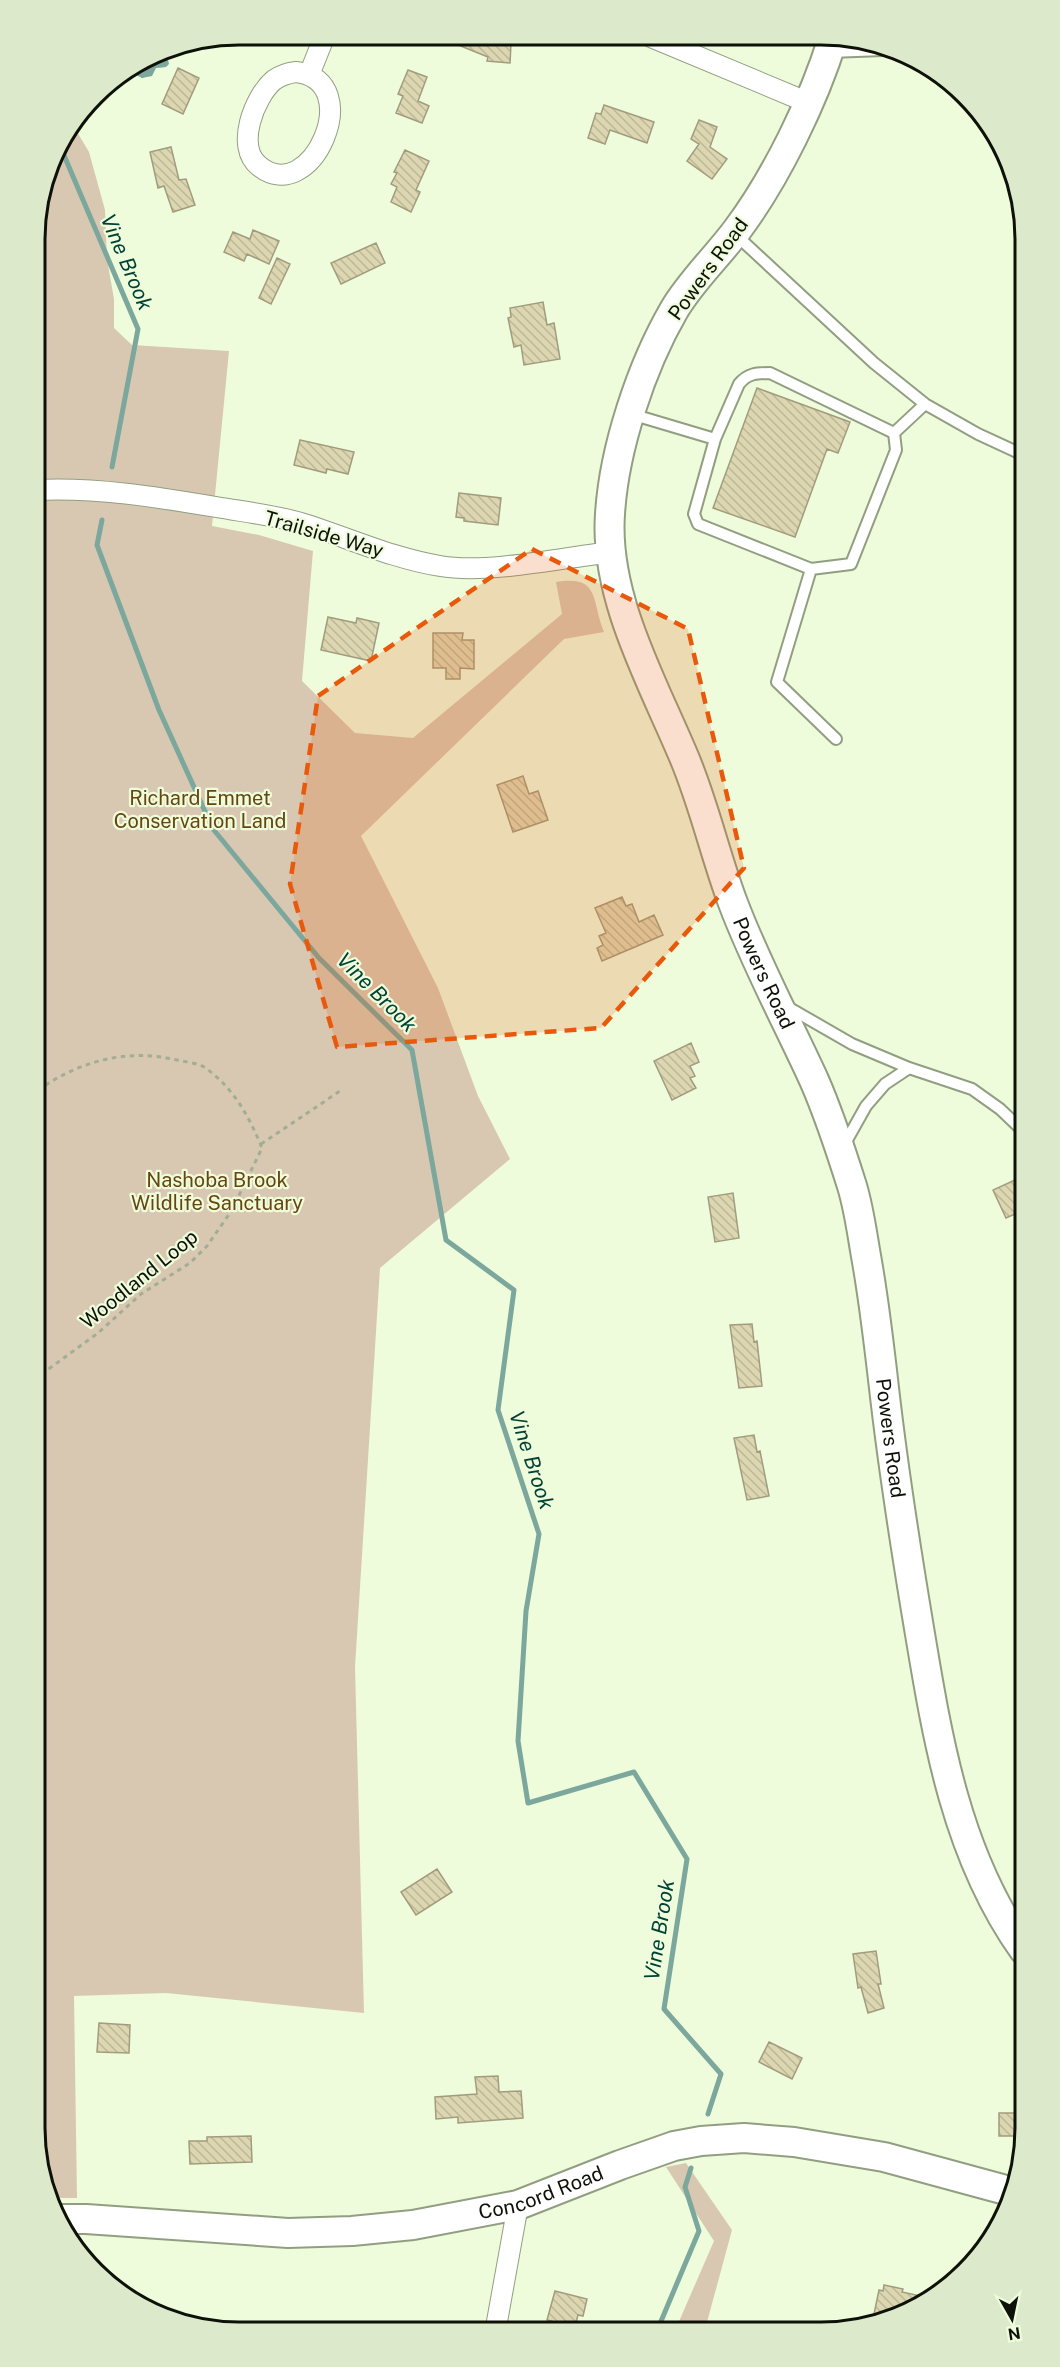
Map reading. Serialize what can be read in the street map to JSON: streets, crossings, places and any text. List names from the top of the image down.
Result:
{
  "streets": {
    "main road": ["Powers Road", "Concord Road"],
    "street": ["Trailside Way"],
    "path": ["Woodland Loop"]
  },
  "crossings": [
    ["Powers Road", "Trailside Way"]
  ],
  "water": ["Vine Brook"],
  "parks": ["Richard Emmet Conservation Land", "Nashoba Brook Wildlife Sanctuary"],
  "north": "bottom"
}
